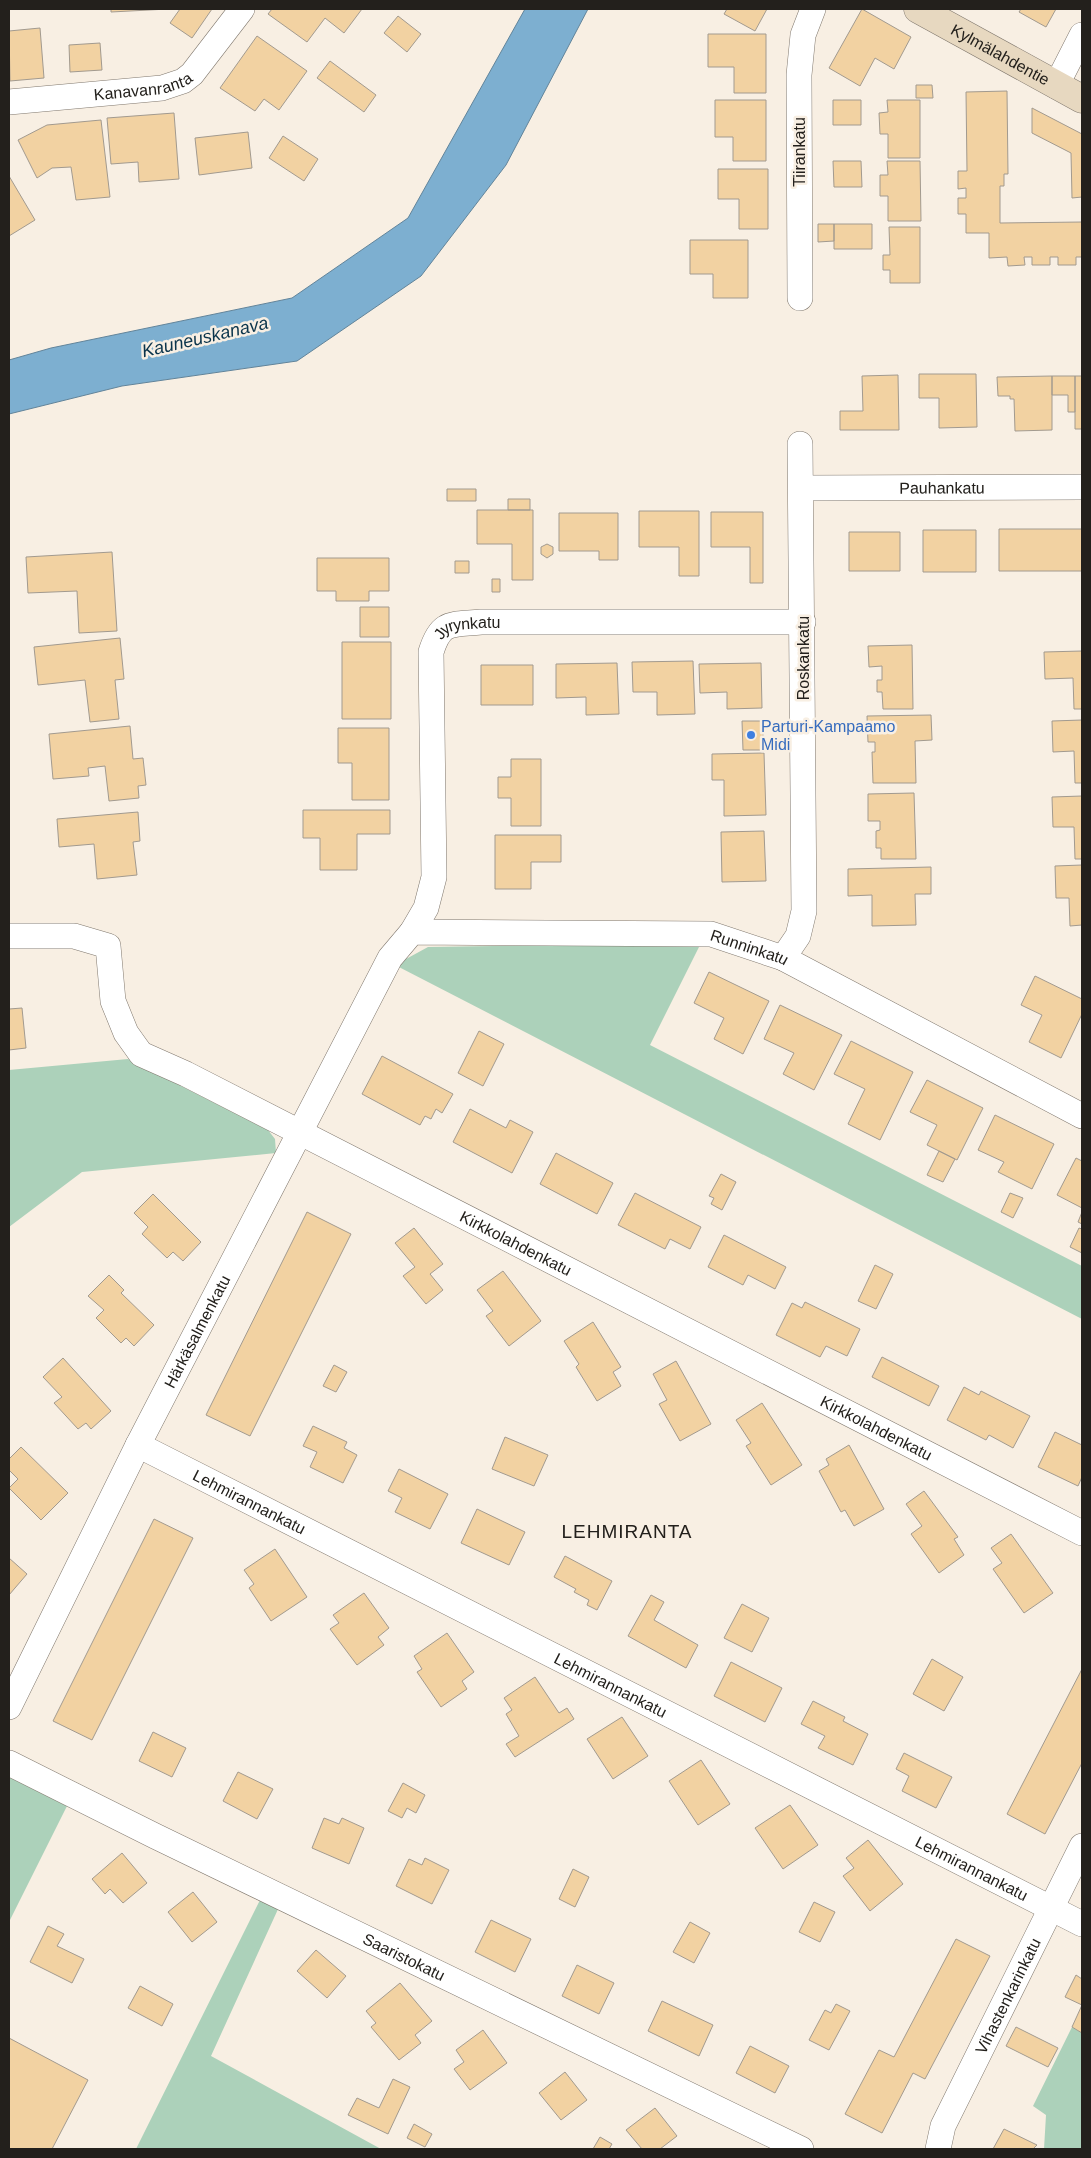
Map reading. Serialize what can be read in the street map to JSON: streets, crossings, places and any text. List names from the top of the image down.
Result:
{
  "streets": {
    "street": [
      "Kylmälahdentie",
      "Kanavanranta",
      "Tiirankatu",
      "Pauhankatu",
      "Jyrynkatu",
      "Roskankatu",
      "Runninkatu",
      "Kirkkolahdenkatu",
      "Härkäsalmenkatu",
      "Lehmirannankatu",
      "Saaristokatu",
      "Vihastenkarinkatu"
    ]
  },
  "crossings": [
    ["Pauhankatu", "Roskankatu"],
    ["Jyrynkatu", "Roskankatu"],
    ["Jyrynkatu", "Runninkatu"],
    ["Jyrynkatu", "Härkäsalmenkatu"],
    ["Roskankatu", "Runninkatu"],
    ["Runninkatu", "Härkäsalmenkatu"],
    ["Kirkkolahdenkatu", "Härkäsalmenkatu"],
    ["Härkäsalmenkatu", "Lehmirannankatu"],
    ["Lehmirannankatu", "Vihastenkarinkatu"]
  ],
  "districts": ["LEHMIRANTA"],
  "water": ["Kauneuskanava"],
  "places": ["Parturi-Kampaamo Midi"]
}
